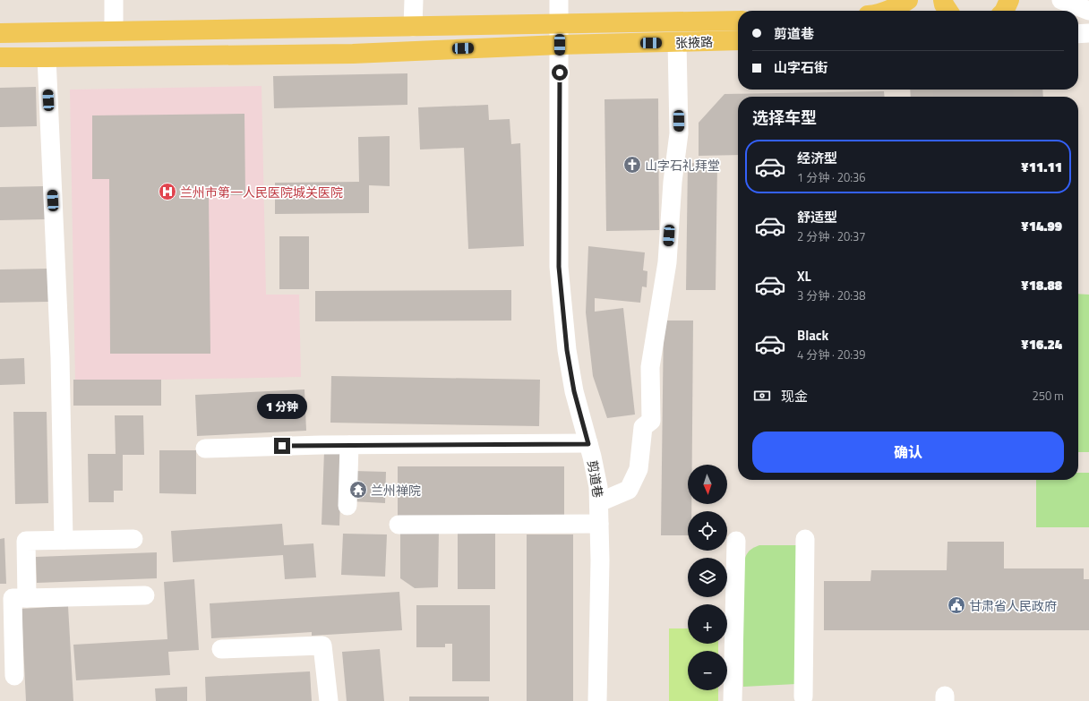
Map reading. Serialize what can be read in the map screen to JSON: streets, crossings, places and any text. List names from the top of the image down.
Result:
{
  "streets": {
    "main road": ["张掖路"],
    "street": ["剪道巷"]
  },
  "crossings": [
    ["张掖路", "剪道巷"]
  ],
  "places": {
    "church": ["山字石礼拜堂"],
    "hospital": ["兰州市第一人民医院城关医院"],
    "temple": ["兰州禅院"],
    "public building": ["甘肃省人民政府"]
  },
  "north": "bottom",
  "page": {
    "banner": ["剪道巷", "山字石街"],
    "heading": "选择车型",
    "list": [
      {
        "name": "经济型",
        "note": "1 分钟 · 20:36",
        "value": "¥11.11"
      },
      {
        "name": "舒适型",
        "note": "2 分钟 · 20:37",
        "value": "¥14.99"
      },
      {
        "name": "XL",
        "note": "3 分钟 · 20:38",
        "value": "¥18.88"
      },
      {
        "name": "Black",
        "note": "4 分钟 · 20:39",
        "value": "¥16.24"
      }
    ],
    "pay": ["现金", "250 m"],
    "bubble": "1 分钟",
    "buttons": "确认",
    "map_buttons": ["+", "−"]
  }
}
